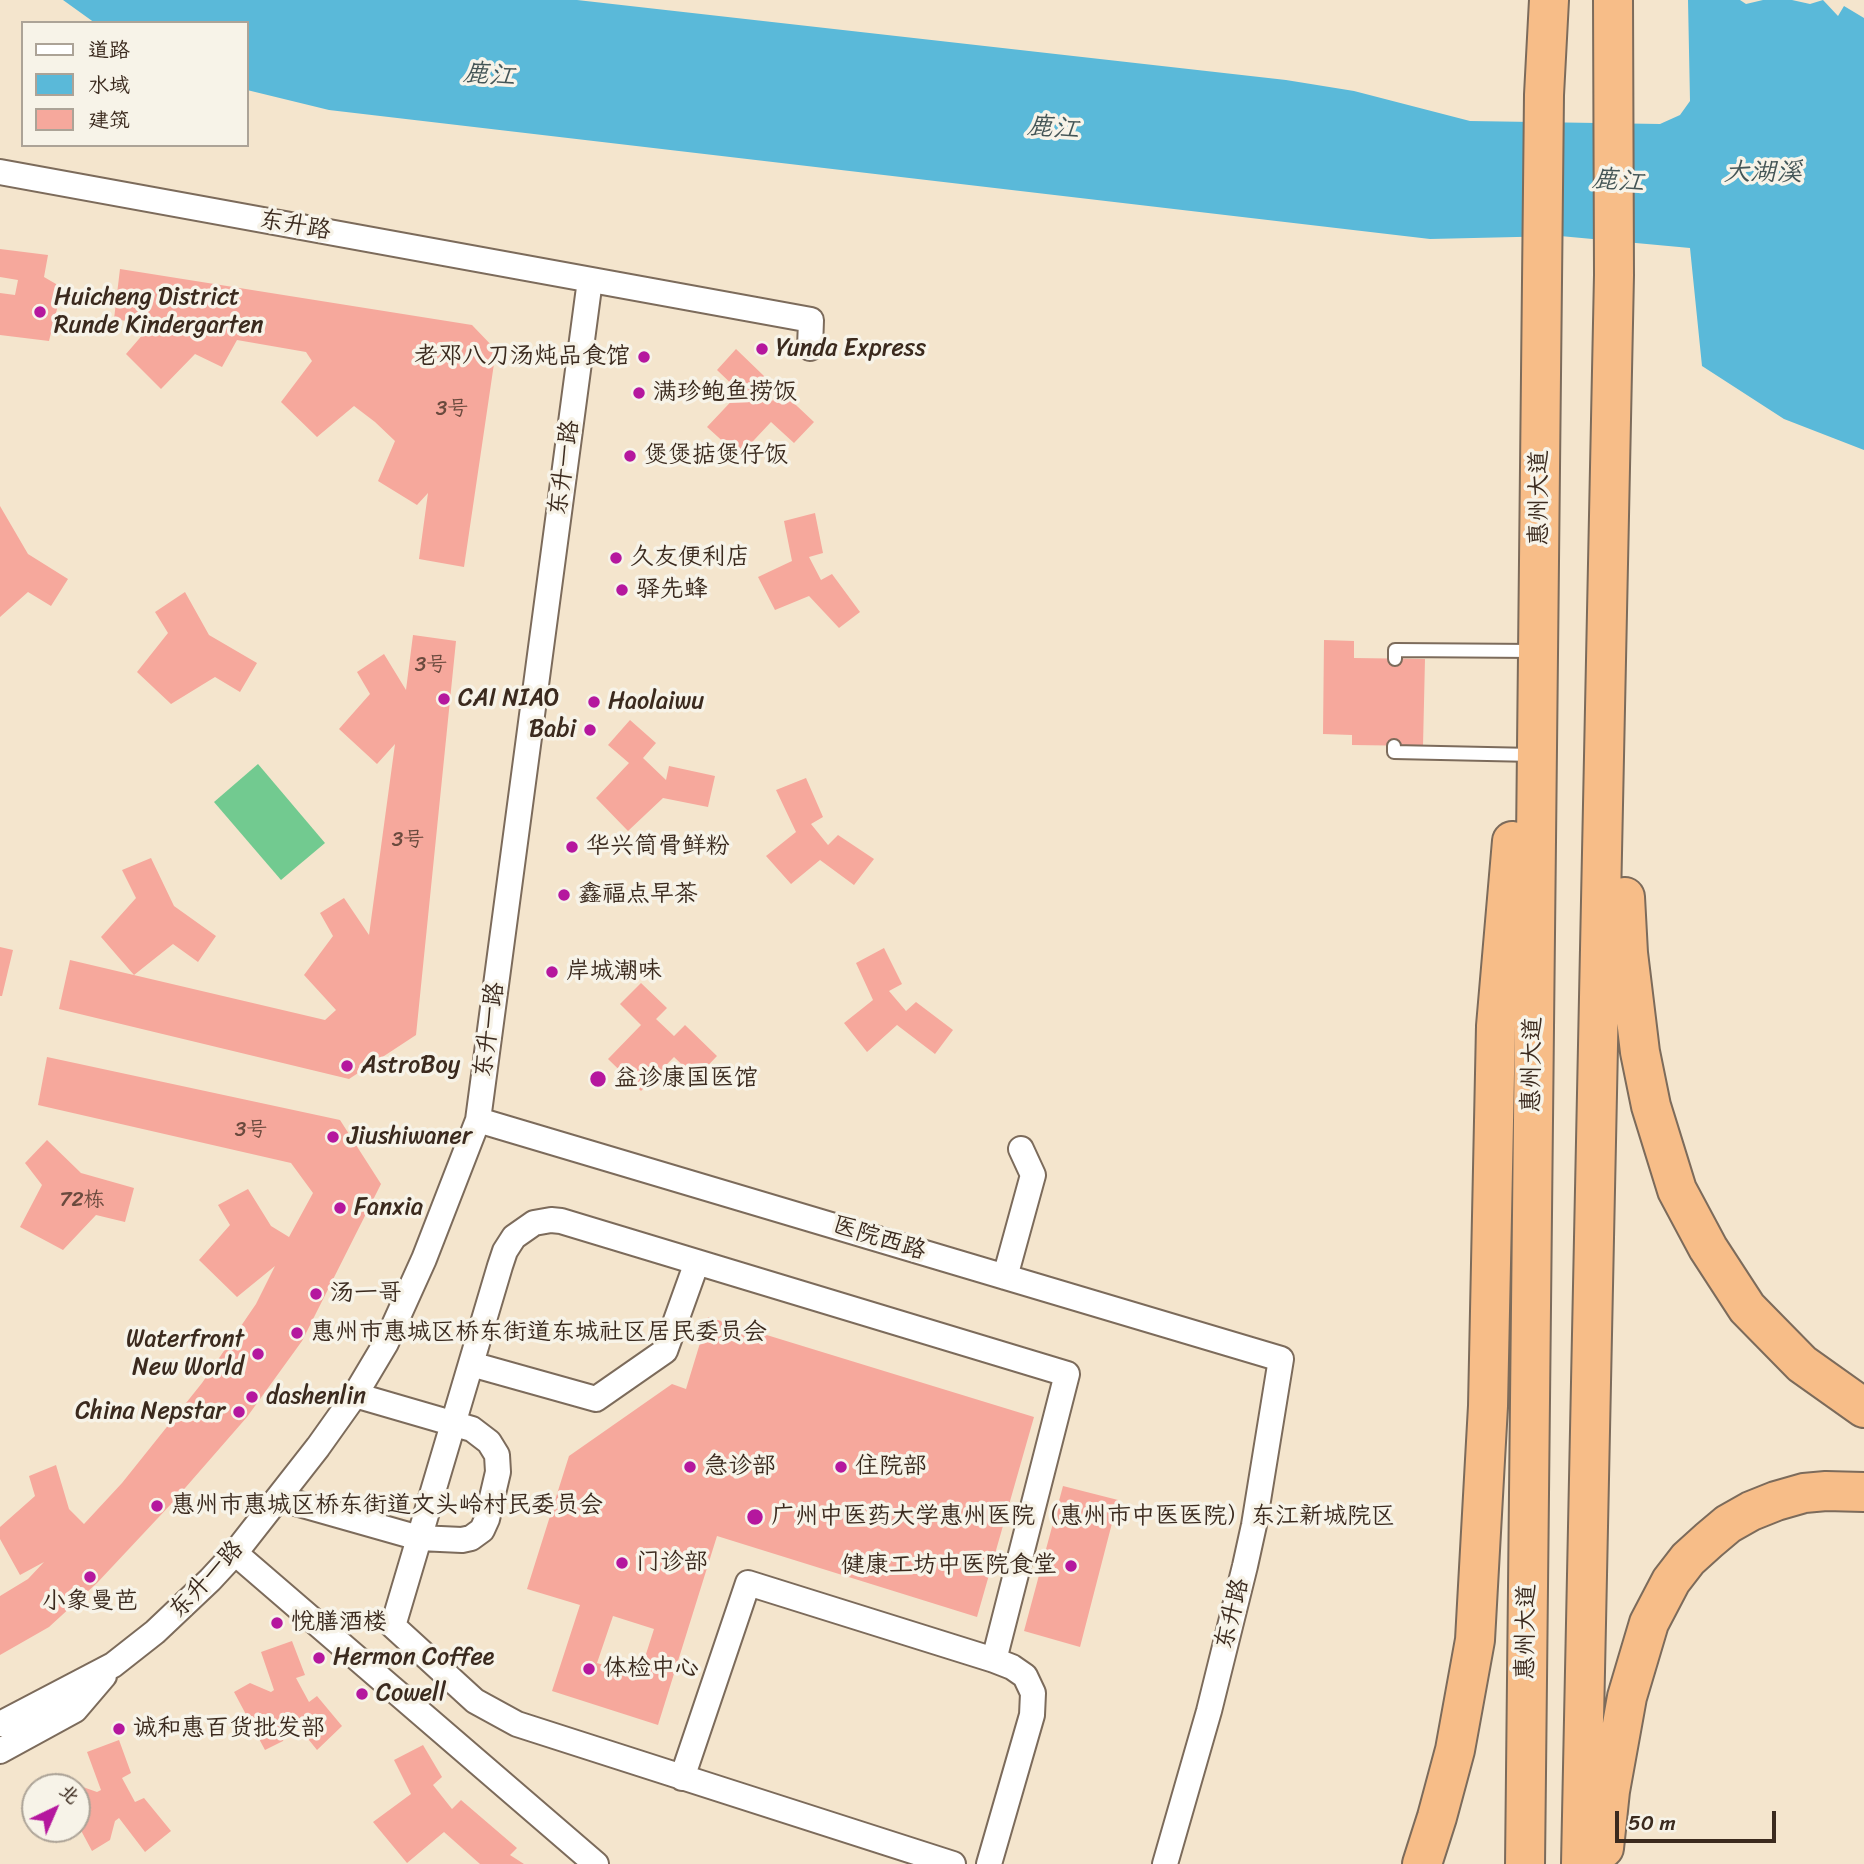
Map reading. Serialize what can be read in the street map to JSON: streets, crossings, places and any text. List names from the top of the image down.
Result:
{
  "streets": {
    "highway": ["惠州大道"],
    "street": ["东升路", "东升一路", "医院西路"]
  },
  "crossings": [
    ["东升路", "东升一路"],
    ["东升路", "医院西路"],
    ["东升一路", "医院西路"]
  ],
  "water": ["鹿江", "大湖溪"],
  "places": [
    "Huicheng District Runde Kindergarten",
    "Yunda Express",
    "老邓八刀汤炖品食馆",
    "满珍鲍鱼捞饭",
    "煲煲掂煲仔饭",
    "久友便利店",
    "驿先蜂",
    "CAI NIAO",
    "Haolaiwu",
    "Babi",
    "华兴筒骨鲜粉",
    "鑫福点早茶",
    "岸城潮味",
    "AstroBoy",
    "益诊康国医馆",
    "Jiushiwaner",
    "Fanxia",
    "汤一哥",
    "惠州市惠城区桥东街道东城社区居民委员会",
    "Waterfront New World",
    "dashenlin",
    "China Nepstar",
    "急诊部",
    "住院部",
    "惠州市惠城区桥东街道文头岭村民委员会",
    "广州中医药大学惠州医院（惠州市中医医院）东江新城院区",
    "门诊部",
    "健康工坊中医院食堂",
    "小象曼芭",
    "悦膳酒楼",
    "Hermon Coffee",
    "体检中心",
    "Cowell",
    "诚和惠百货批发部"
  ],
  "house_numbers": [
    "3号",
    "3号",
    "3号",
    "3号",
    "72栋"
  ],
  "legend": ["道路", "水域", "建筑"],
  "scale_bar": "50 m",
  "north": "top right"
}
